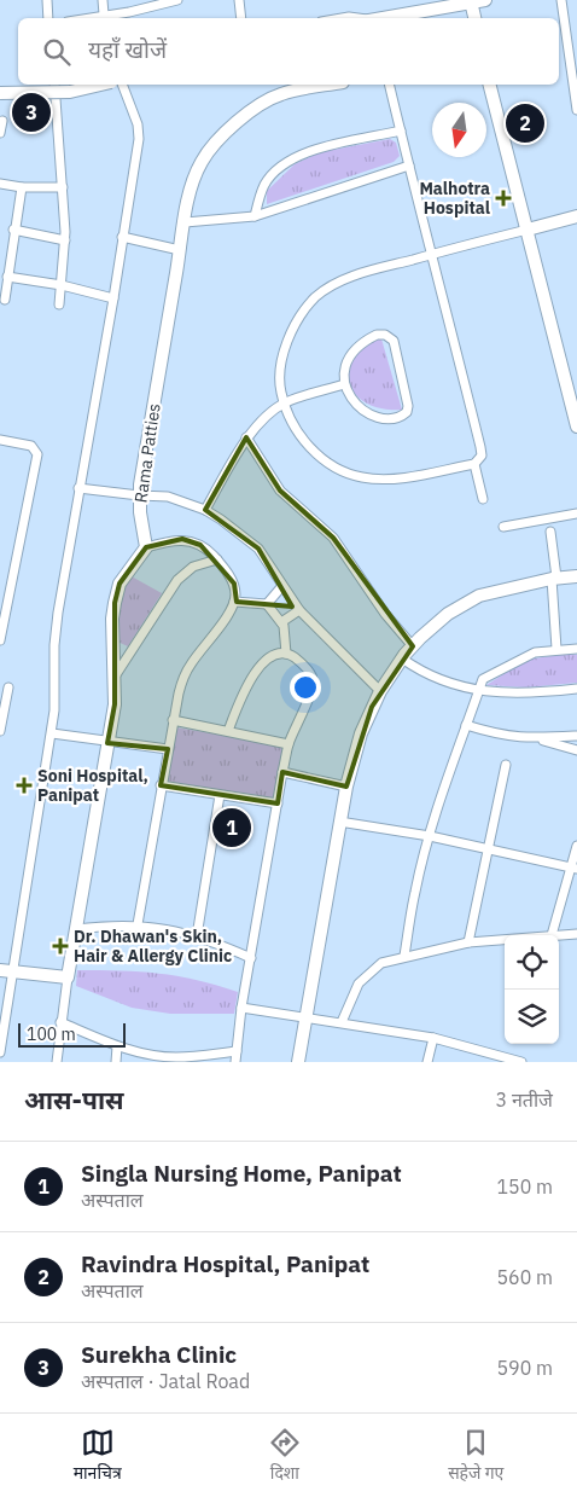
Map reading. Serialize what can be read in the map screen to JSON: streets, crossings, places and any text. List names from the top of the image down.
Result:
{
  "streets": {
    "street": ["Rama Patties"]
  },
  "places": {
    "health": ["Malhotra Hospital", "Soni Hospital, Panipat", "Dr. Dhawan's Skin, Hair & Allergy Clinic"]
  },
  "scale_bar": "100 m",
  "north": "bottom",
  "page": {
    "search": "यहाँ खोजें",
    "pins": ["3", "2", "1"],
    "scale": "100 m",
    "heading": ["आस-पास", "3 नतीजे"],
    "list": [
      {
        "mark": "1",
        "name": "Singla Nursing Home, Panipat",
        "note": "अस्पताल",
        "value": "150 m"
      },
      {
        "mark": "2",
        "name": "Ravindra Hospital, Panipat",
        "note": "अस्पताल",
        "value": "560 m"
      },
      {
        "mark": "3",
        "name": "Surekha Clinic",
        "note": "अस्पताल · Jatal Road",
        "value": "590 m"
      }
    ],
    "nav": ["मानचित्र", "दिशा", "सहेजे गए"]
  }
}
